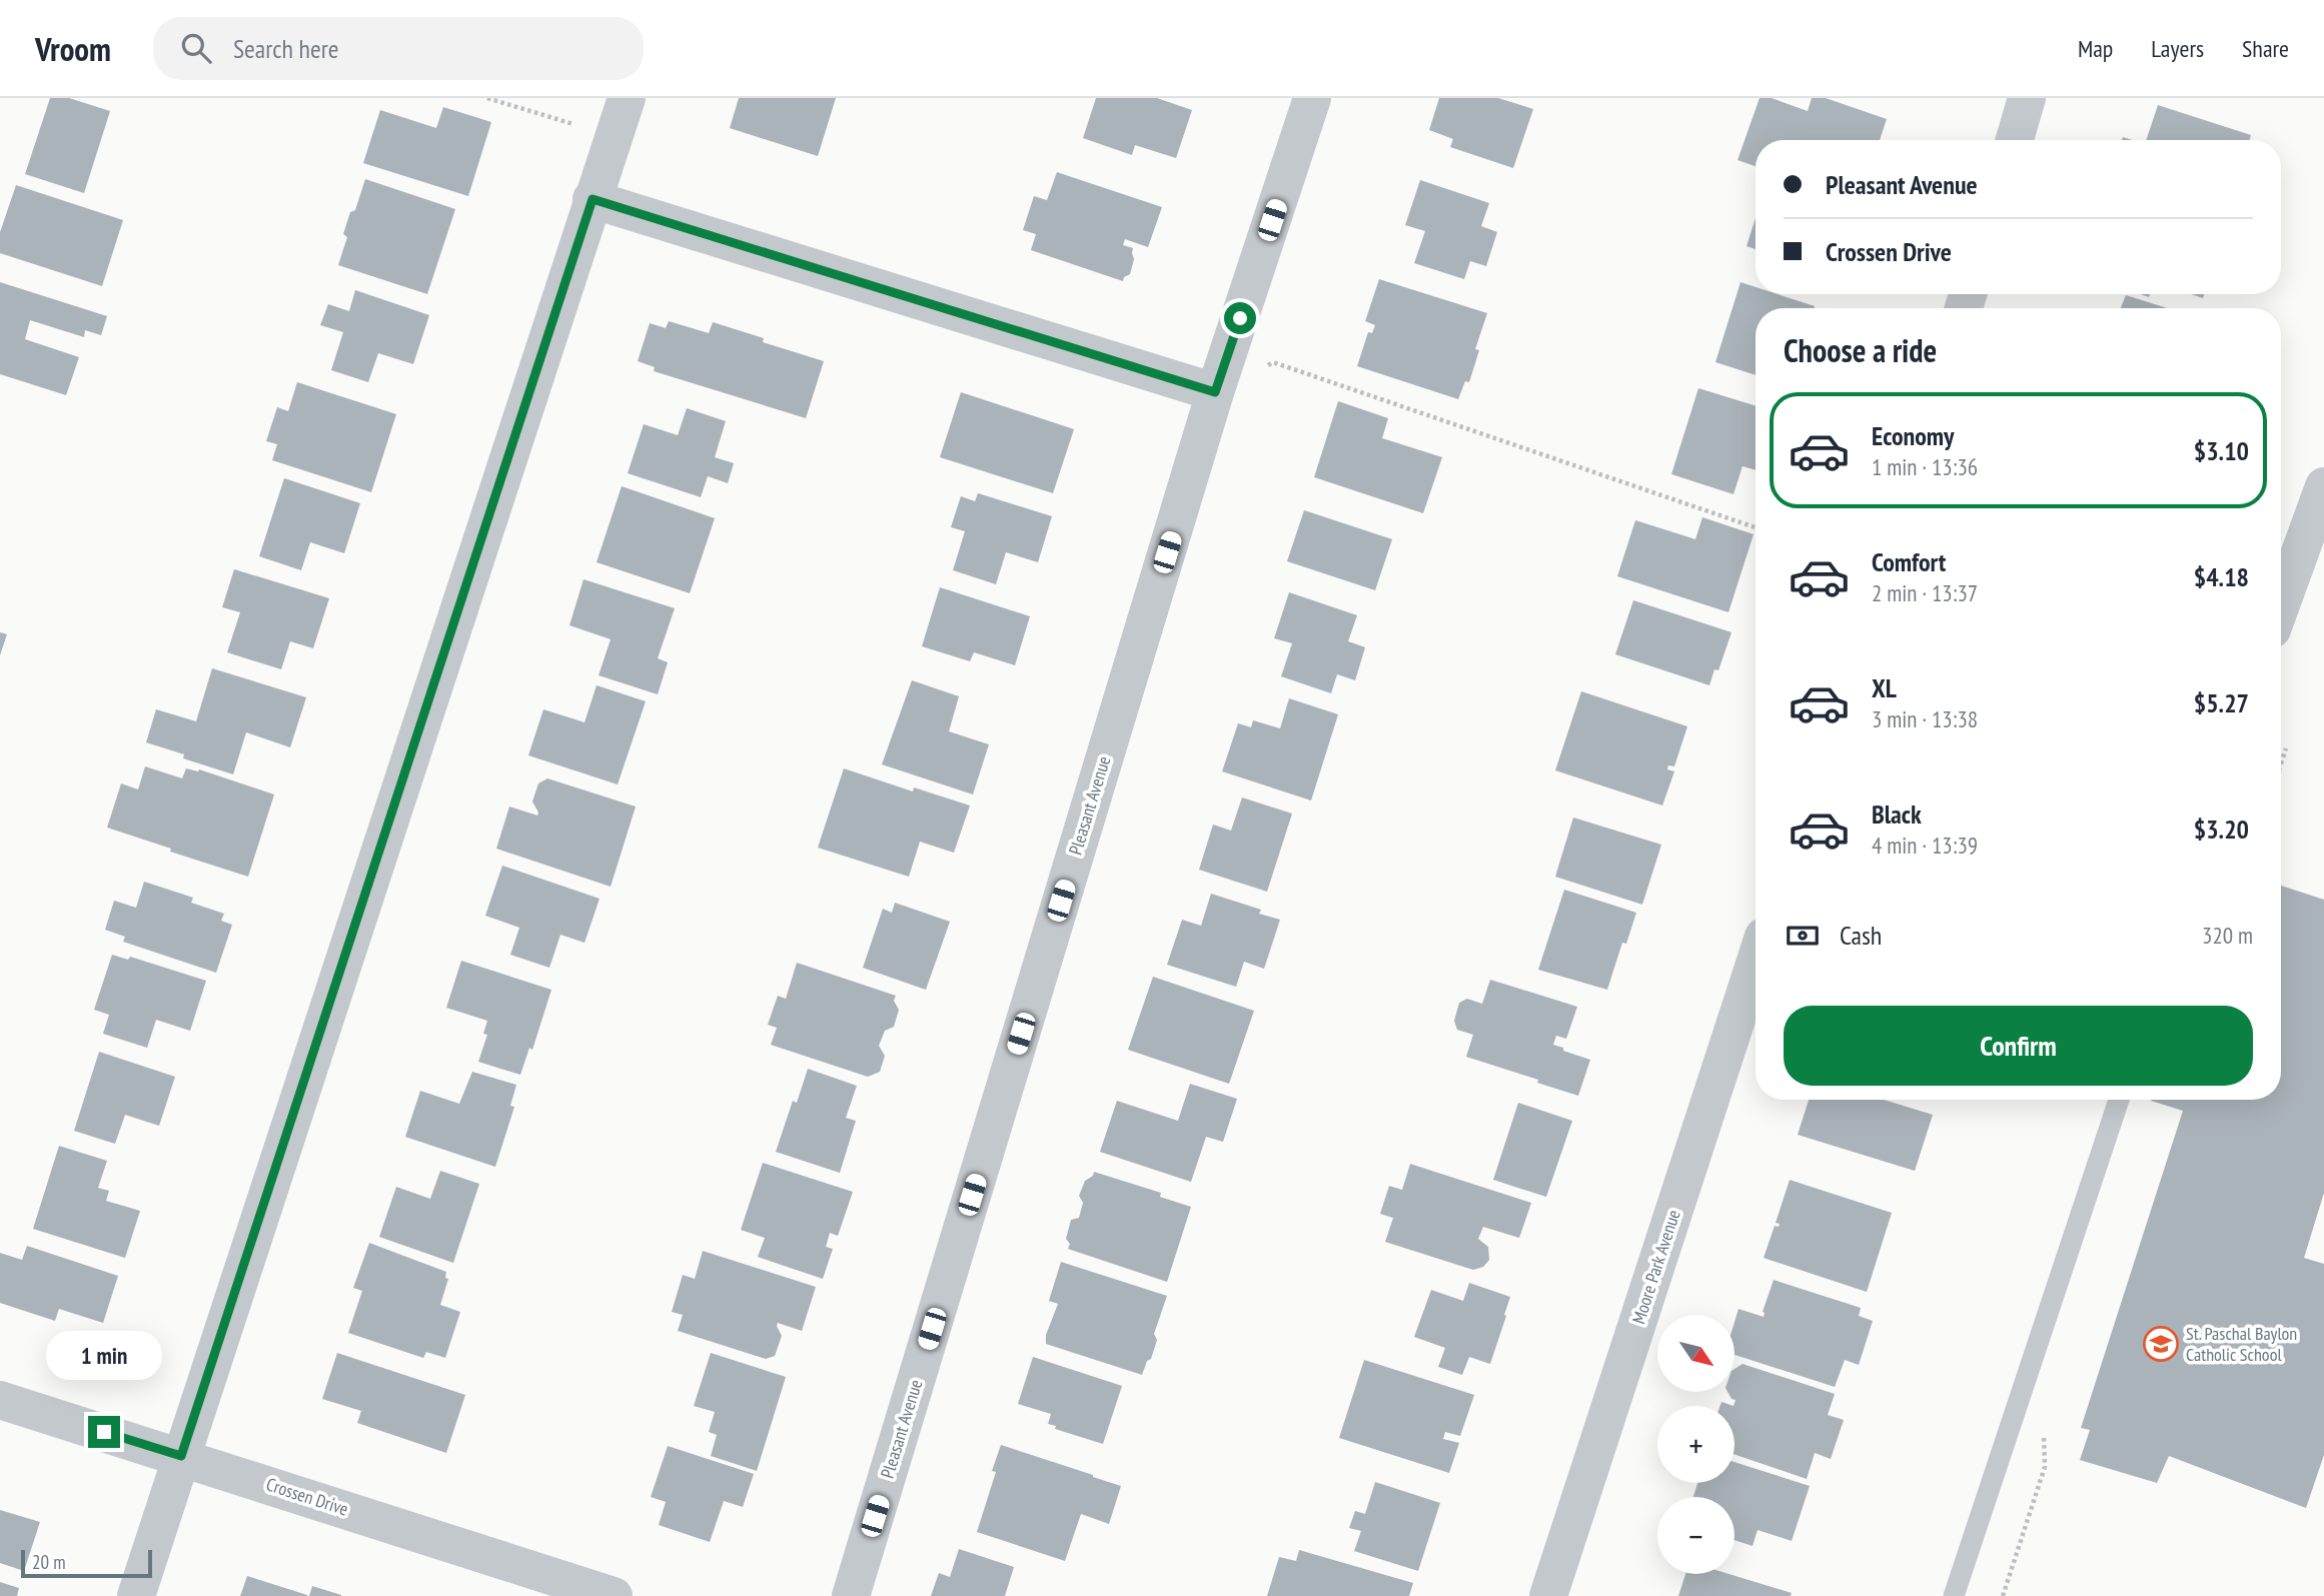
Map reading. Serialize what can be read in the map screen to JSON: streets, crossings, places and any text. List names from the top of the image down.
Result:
{
  "streets": {
    "street": ["Pleasant Avenue", "Moore Park Avenue", "Crossen Drive"]
  },
  "places": {
    "school or university": ["St. Paschal Baylon Catholic School"]
  },
  "scale_bar": "20 m",
  "north": "bottom right",
  "page": {
    "header": "Vroom",
    "search": "Search here",
    "nav": ["Map", "Layers", "Share"],
    "banner": ["Pleasant Avenue", "Crossen Drive"],
    "heading": "Choose a ride",
    "list": [
      {
        "name": "Economy",
        "note": "1 min · 13:36",
        "value": "$3.10"
      },
      {
        "name": "Comfort",
        "note": "2 min · 13:37",
        "value": "$4.18"
      },
      {
        "name": "XL",
        "note": "3 min · 13:38",
        "value": "$5.27"
      },
      {
        "name": "Black",
        "note": "4 min · 13:39",
        "value": "$3.20"
      }
    ],
    "pay": ["Cash", "320 m"],
    "buttons": "Confirm",
    "map_buttons": ["+", "−"],
    "bubble": "1 min",
    "scale": "20 m"
  }
}
